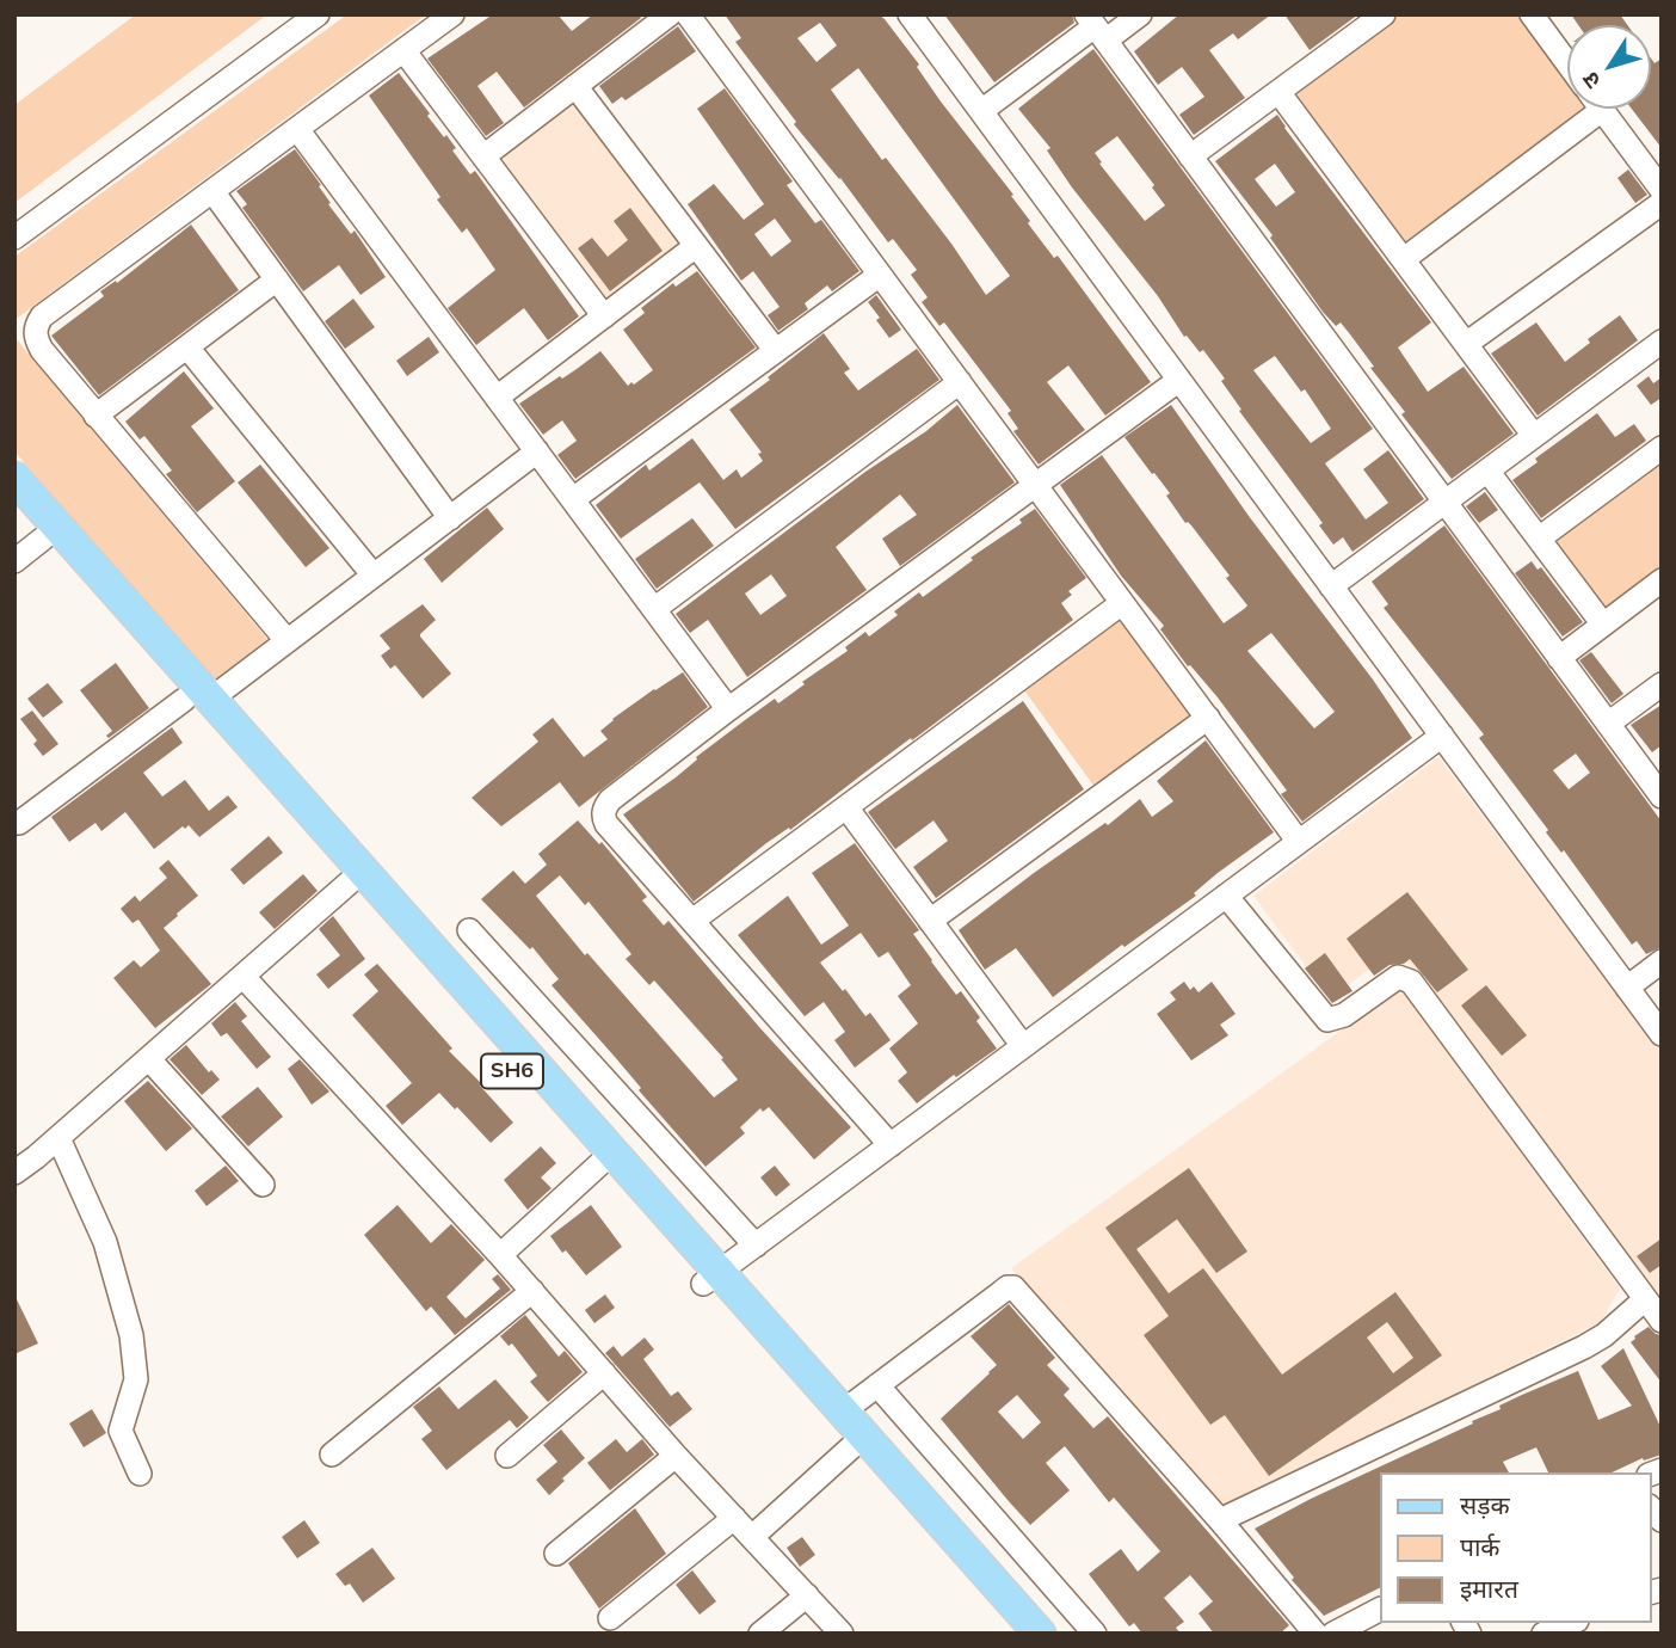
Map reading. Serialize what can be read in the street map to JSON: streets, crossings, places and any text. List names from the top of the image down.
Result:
{
  "streets": {
    "main road": ["SH6"]
  },
  "legend": ["सड़क", "पार्क", "इमारत"],
  "north": "bottom left"
}
